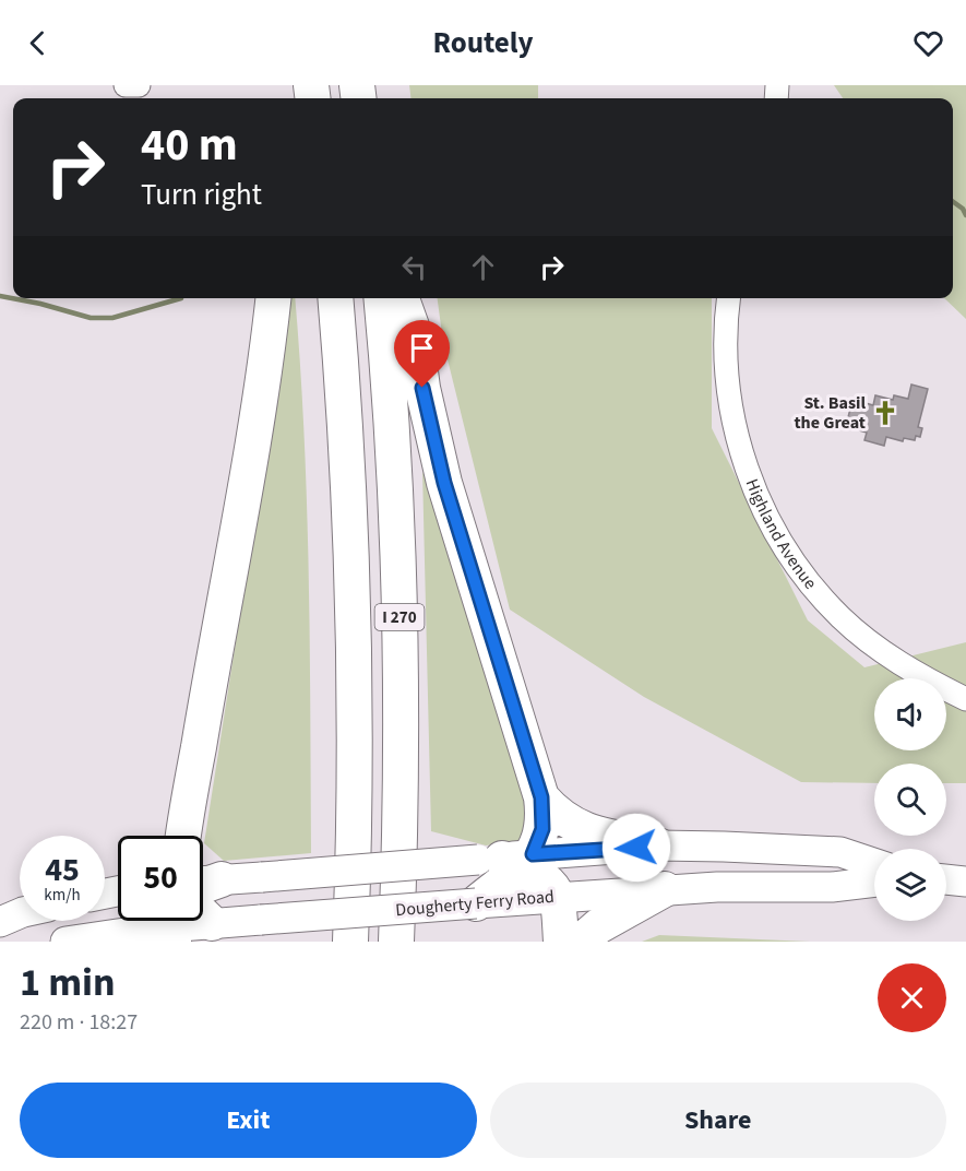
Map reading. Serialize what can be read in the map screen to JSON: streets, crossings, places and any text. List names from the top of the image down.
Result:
{
  "streets": {
    "highway": ["I 270"],
    "main road": ["Dougherty Ferry Road"],
    "street": ["Highland Avenue"]
  },
  "places": {
    "church": ["St. Basil the Great"]
  },
  "page": {
    "header": "Routely",
    "turn": ["40 m", "Turn right"],
    "speed": "45 km/h",
    "limit": "50",
    "heading": ["1 min", "220 m · 18:27"],
    "buttons": ["Exit", "Share"]
  }
}
